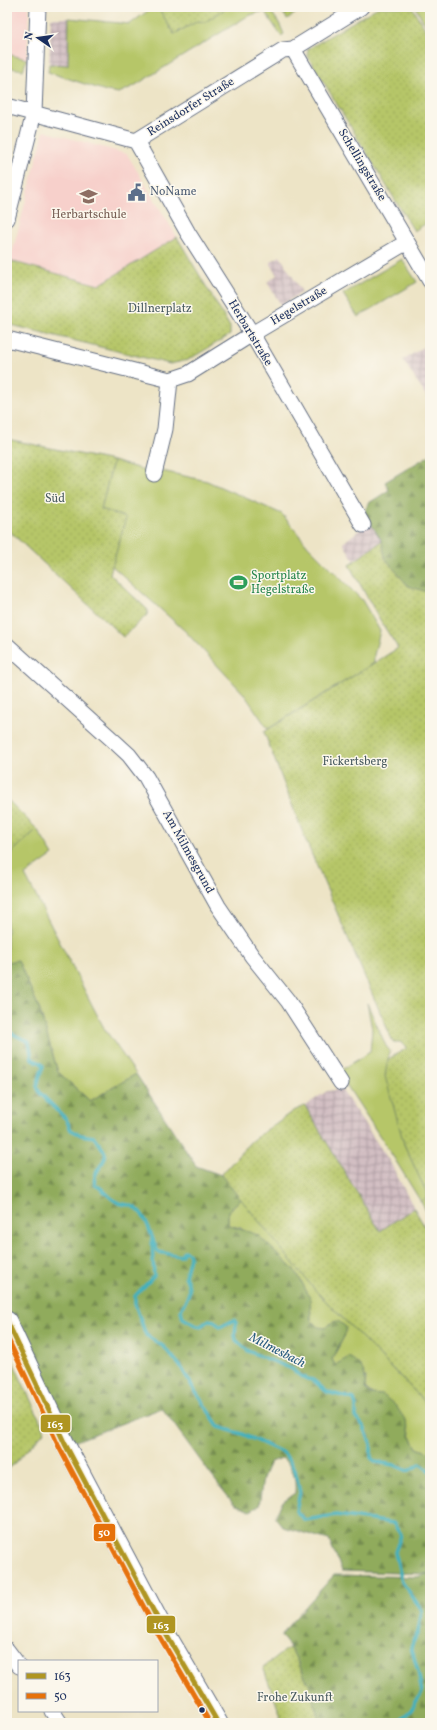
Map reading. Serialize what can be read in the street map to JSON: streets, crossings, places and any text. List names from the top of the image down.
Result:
{
  "streets": {
    "street": [
      "Reinsdorfer Straße",
      "Schellingstraße",
      "Hegelstraße",
      "Herbartstraße",
      "Am Milmesgrund"
    ]
  },
  "crossings": [
    ["Reinsdorfer Straße", "Schellingstraße"],
    ["Reinsdorfer Straße", "Herbartstraße"],
    ["Schellingstraße", "Hegelstraße"],
    ["Hegelstraße", "Herbartstraße"]
  ],
  "water": ["Milmesbach"],
  "parks": [
    "Dillnerplatz",
    "Süd",
    "Fickertsberg",
    "Frohe Zukunft"
  ],
  "places": {
    "public building": ["NoName"],
    "school or university": ["Herbartschule"],
    "sports": ["Sportplatz Hegelstraße"]
  },
  "lines": ["transit line 163", "transit line 50"],
  "legend": ["163", "50"],
  "north": "left"
}
